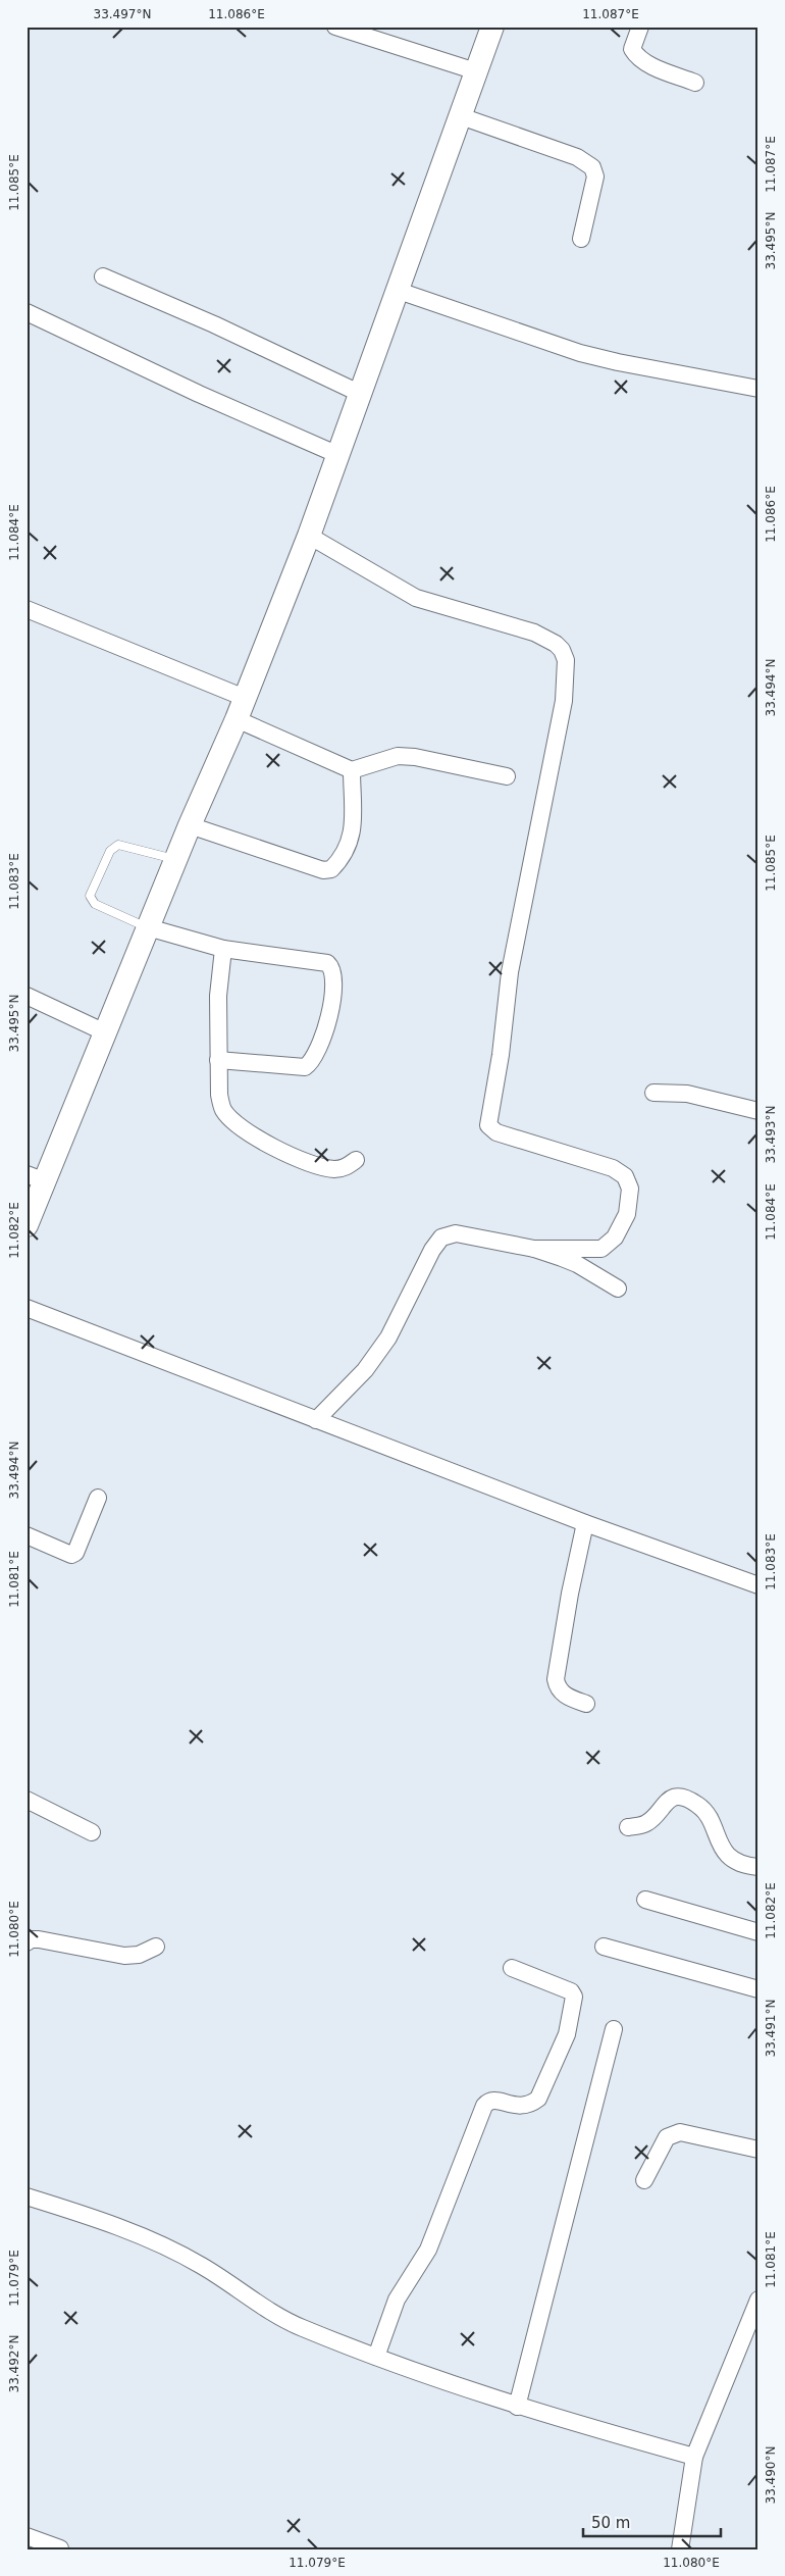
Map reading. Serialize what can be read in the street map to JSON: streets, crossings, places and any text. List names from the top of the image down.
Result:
{
  "scale_bar": "50 m",
  "coordinates": [
    "33.497°N",
    "11.086°E",
    "11.087°E",
    "11.085°E",
    "33.495°N",
    "11.084°E",
    "33.494°N",
    "11.083°E",
    "33.493°N",
    "11.082°E",
    "11.081°E",
    "11.080°E",
    "33.491°N",
    "11.079°E",
    "33.492°N",
    "33.490°N"
  ]
}
